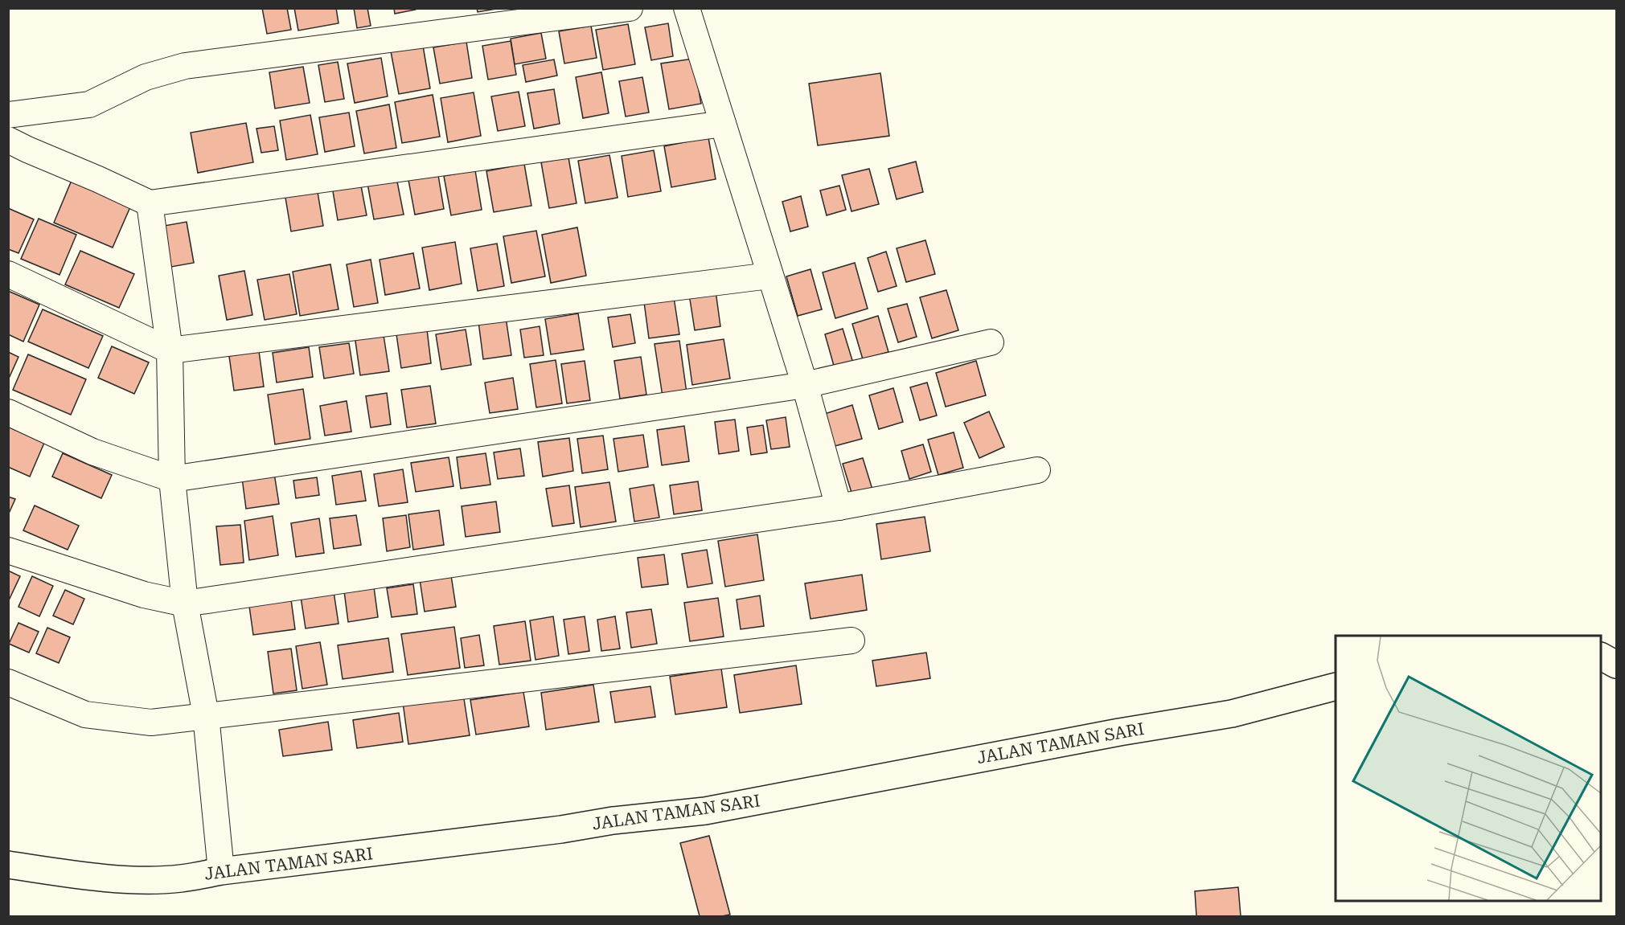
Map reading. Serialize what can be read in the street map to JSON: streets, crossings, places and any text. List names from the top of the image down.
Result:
{
  "streets": {
    "street": ["JALAN TAMAN SARI"]
  }
}
